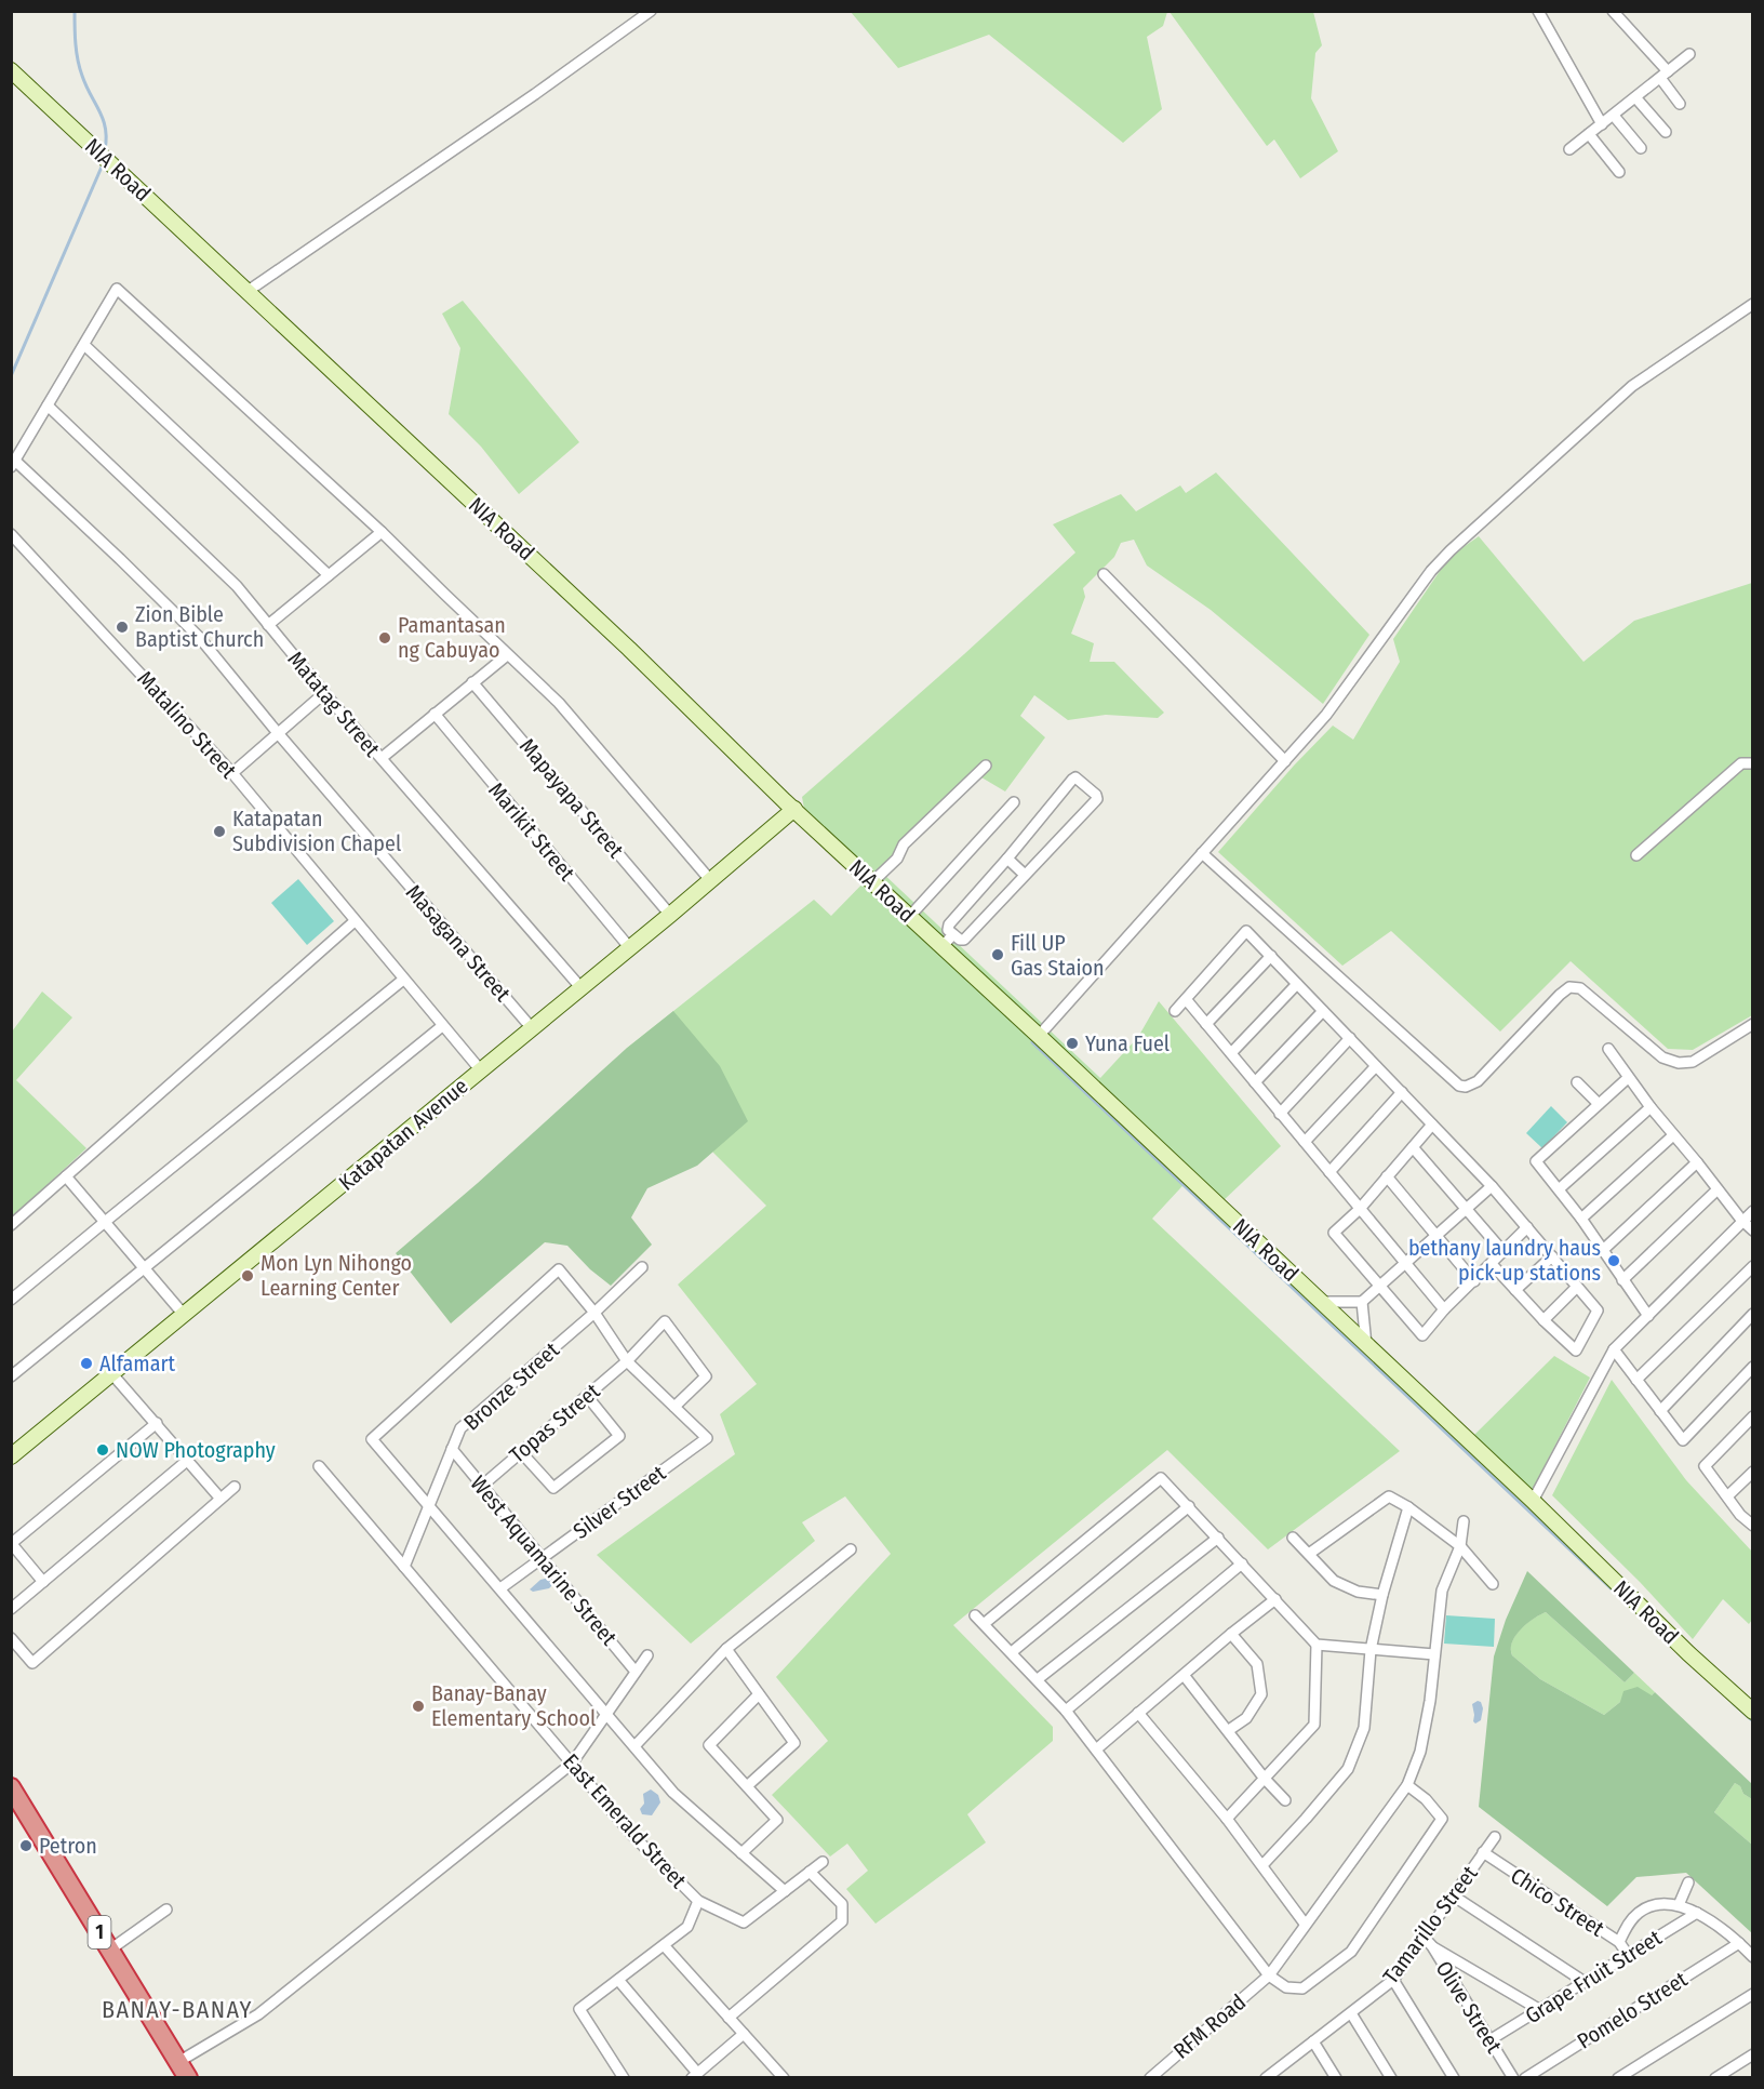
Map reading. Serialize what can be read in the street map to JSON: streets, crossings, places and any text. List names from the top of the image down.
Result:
{
  "streets": {
    "highway": ["1"],
    "street": [
      "NIA Road",
      "Matatag Street",
      "Matalino Street",
      "Mapayapa Street",
      "Marikit Street",
      "Masagana Street",
      "Katapatan Avenue",
      "Bronze Street",
      "Topas Street",
      "Silver Street",
      "West Aquamarine Street",
      "East Emerald Street",
      "Chico Street",
      "Tamarillo Street",
      "Grape Fruit Street",
      "Olive Street",
      "Pomelo Street",
      "RFM Road"
    ]
  },
  "crossings": [
    ["NIA Road", "Katapatan Avenue"],
    ["Matatag Street", "Katapatan Avenue"],
    ["Matalino Street", "Katapatan Avenue"],
    ["Mapayapa Street", "Katapatan Avenue"],
    ["Marikit Street", "Katapatan Avenue"],
    ["Masagana Street", "Katapatan Avenue"],
    ["Bronze Street", "West Aquamarine Street"],
    ["Bronze Street", "East Emerald Street"],
    ["Topas Street", "Silver Street"],
    ["Topas Street", "West Aquamarine Street"],
    ["Silver Street", "West Aquamarine Street"],
    ["Chico Street", "Tamarillo Street"],
    ["Chico Street", "Grape Fruit Street"],
    ["Tamarillo Street", "Olive Street"],
    ["Grape Fruit Street", "Olive Street"]
  ],
  "districts": ["BANAY-BANAY"],
  "places": [
    "Zion Bible Baptist Church",
    "Pamantasan ng Cabuyao",
    "Katapatan Subdivision Chapel",
    "Fill UP Gas Staion",
    "Yuna Fuel",
    "bethany laundry haus pick-up stations",
    "Mon Lyn Nihongo Learning Center",
    "Alfamart",
    "NOW Photography",
    "Banay-Banay Elementary School",
    "Petron"
  ]
}
